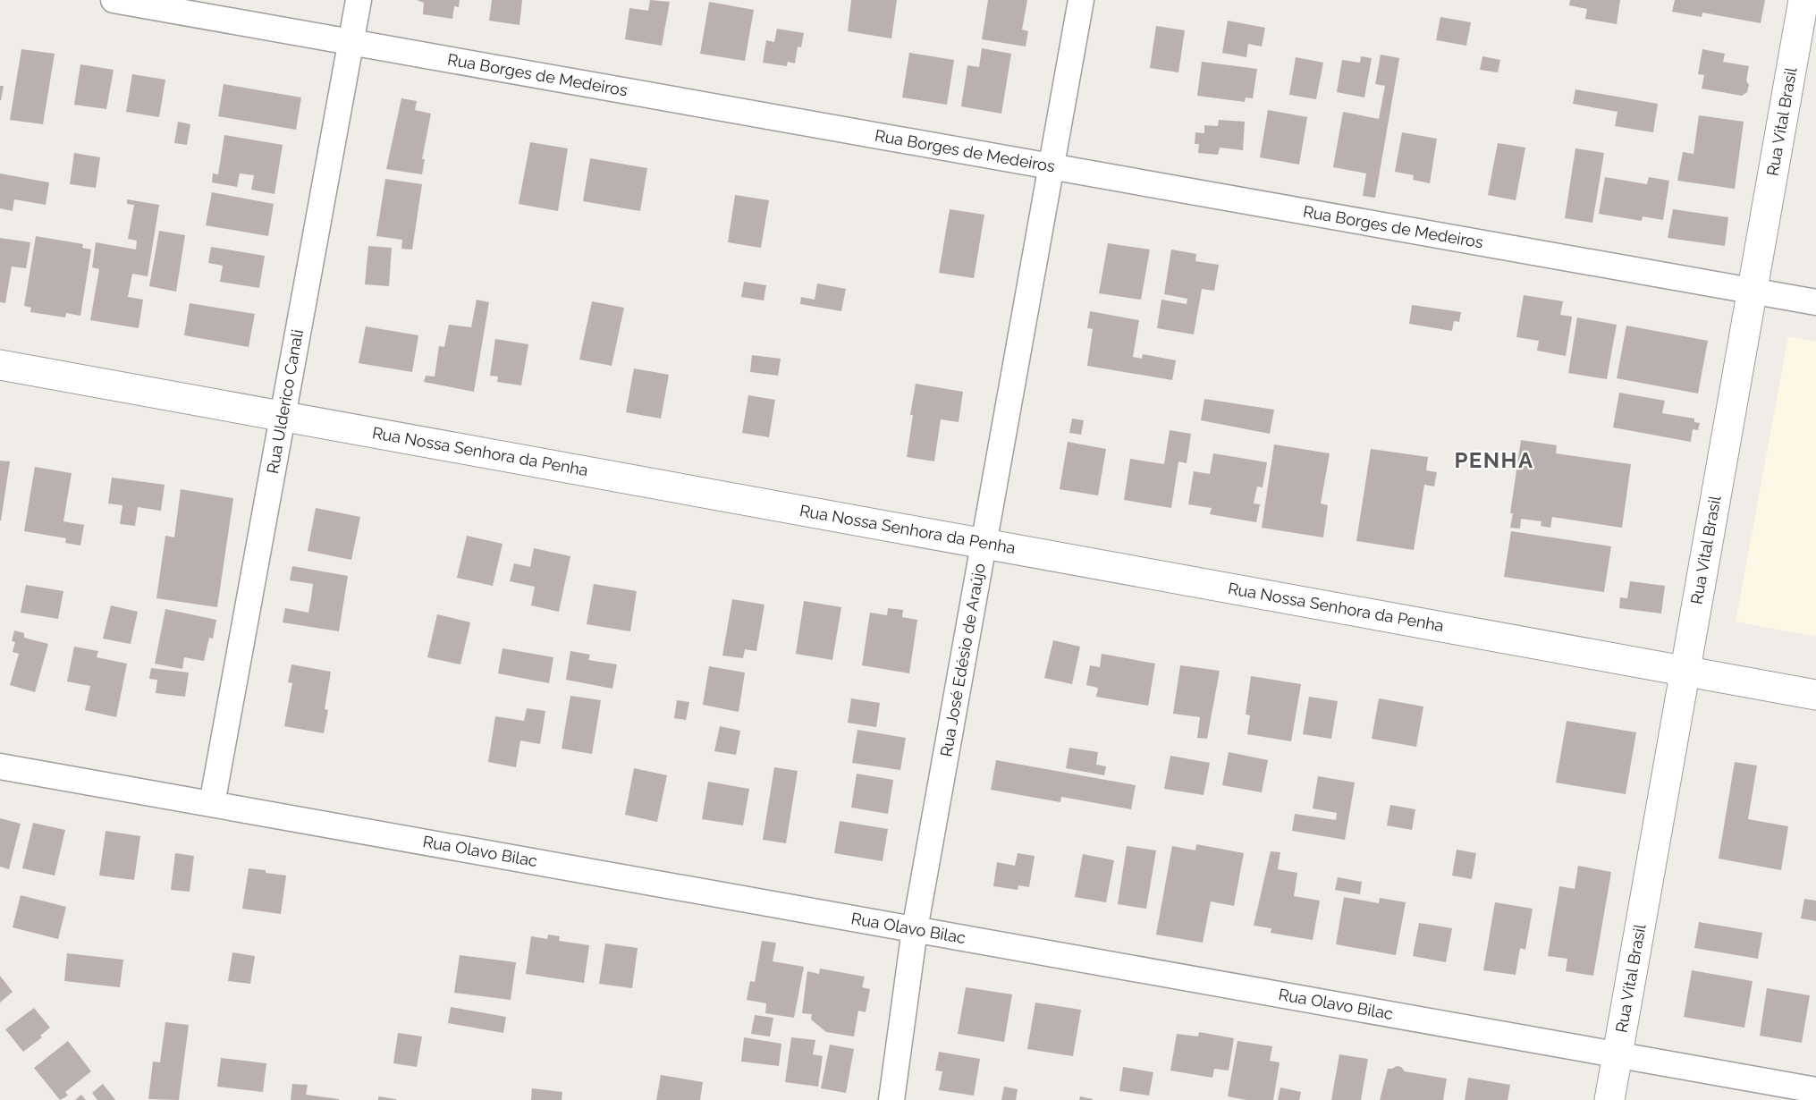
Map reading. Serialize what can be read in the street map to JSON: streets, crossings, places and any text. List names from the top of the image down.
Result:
{
  "streets": {
    "street": [
      "Rua Borges de Medeiros",
      "Rua Vital Brasil",
      "Rua Ulderico Canali",
      "Rua Nossa Senhora da Penha",
      "Rua José Edésio de Araújo",
      "Rua Olavo Bilac"
    ]
  },
  "crossings": [
    ["Rua Borges de Medeiros", "Rua Vital Brasil"],
    ["Rua Borges de Medeiros", "Rua Ulderico Canali"],
    ["Rua Borges de Medeiros", "Rua José Edésio de Araújo"],
    ["Rua Vital Brasil", "Rua Nossa Senhora da Penha"],
    ["Rua Vital Brasil", "Rua Olavo Bilac"],
    ["Rua Ulderico Canali", "Rua Nossa Senhora da Penha"],
    ["Rua Ulderico Canali", "Rua Olavo Bilac"],
    ["Rua Nossa Senhora da Penha", "Rua José Edésio de Araújo"],
    ["Rua José Edésio de Araújo", "Rua Olavo Bilac"]
  ],
  "districts": ["PENHA"]
}
